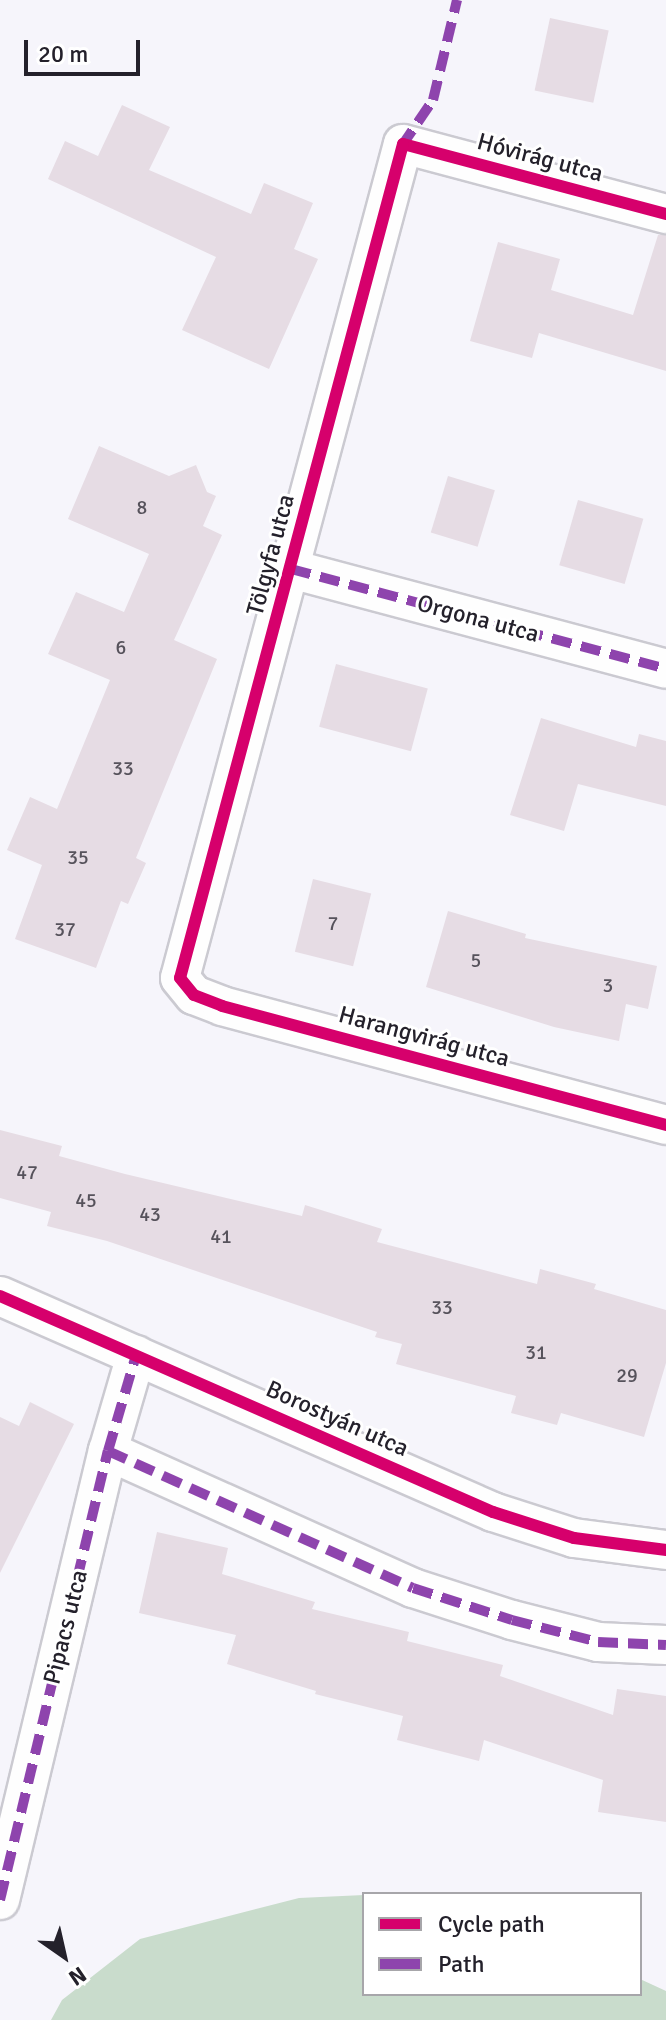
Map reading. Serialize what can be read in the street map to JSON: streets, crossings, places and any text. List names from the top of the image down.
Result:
{
  "streets": {
    "street": [
      "Hóvirág utca",
      "Tölgyfa utca",
      "Orgona utca",
      "Harangvirág utca",
      "Borostyán utca",
      "Pipacs utca"
    ]
  },
  "crossings": [
    ["Hóvirág utca", "Tölgyfa utca"],
    ["Tölgyfa utca", "Orgona utca"],
    ["Tölgyfa utca", "Harangvirág utca"],
    ["Borostyán utca", "Pipacs utca"]
  ],
  "house_numbers": [
    "8",
    "6",
    "33",
    "35",
    "7",
    "37",
    "5",
    "3",
    "47",
    "45",
    "43",
    "41",
    "33",
    "31",
    "29"
  ],
  "legend": ["Cycle path", "Path"],
  "scale_bar": "20 m",
  "north": "bottom right"
}
